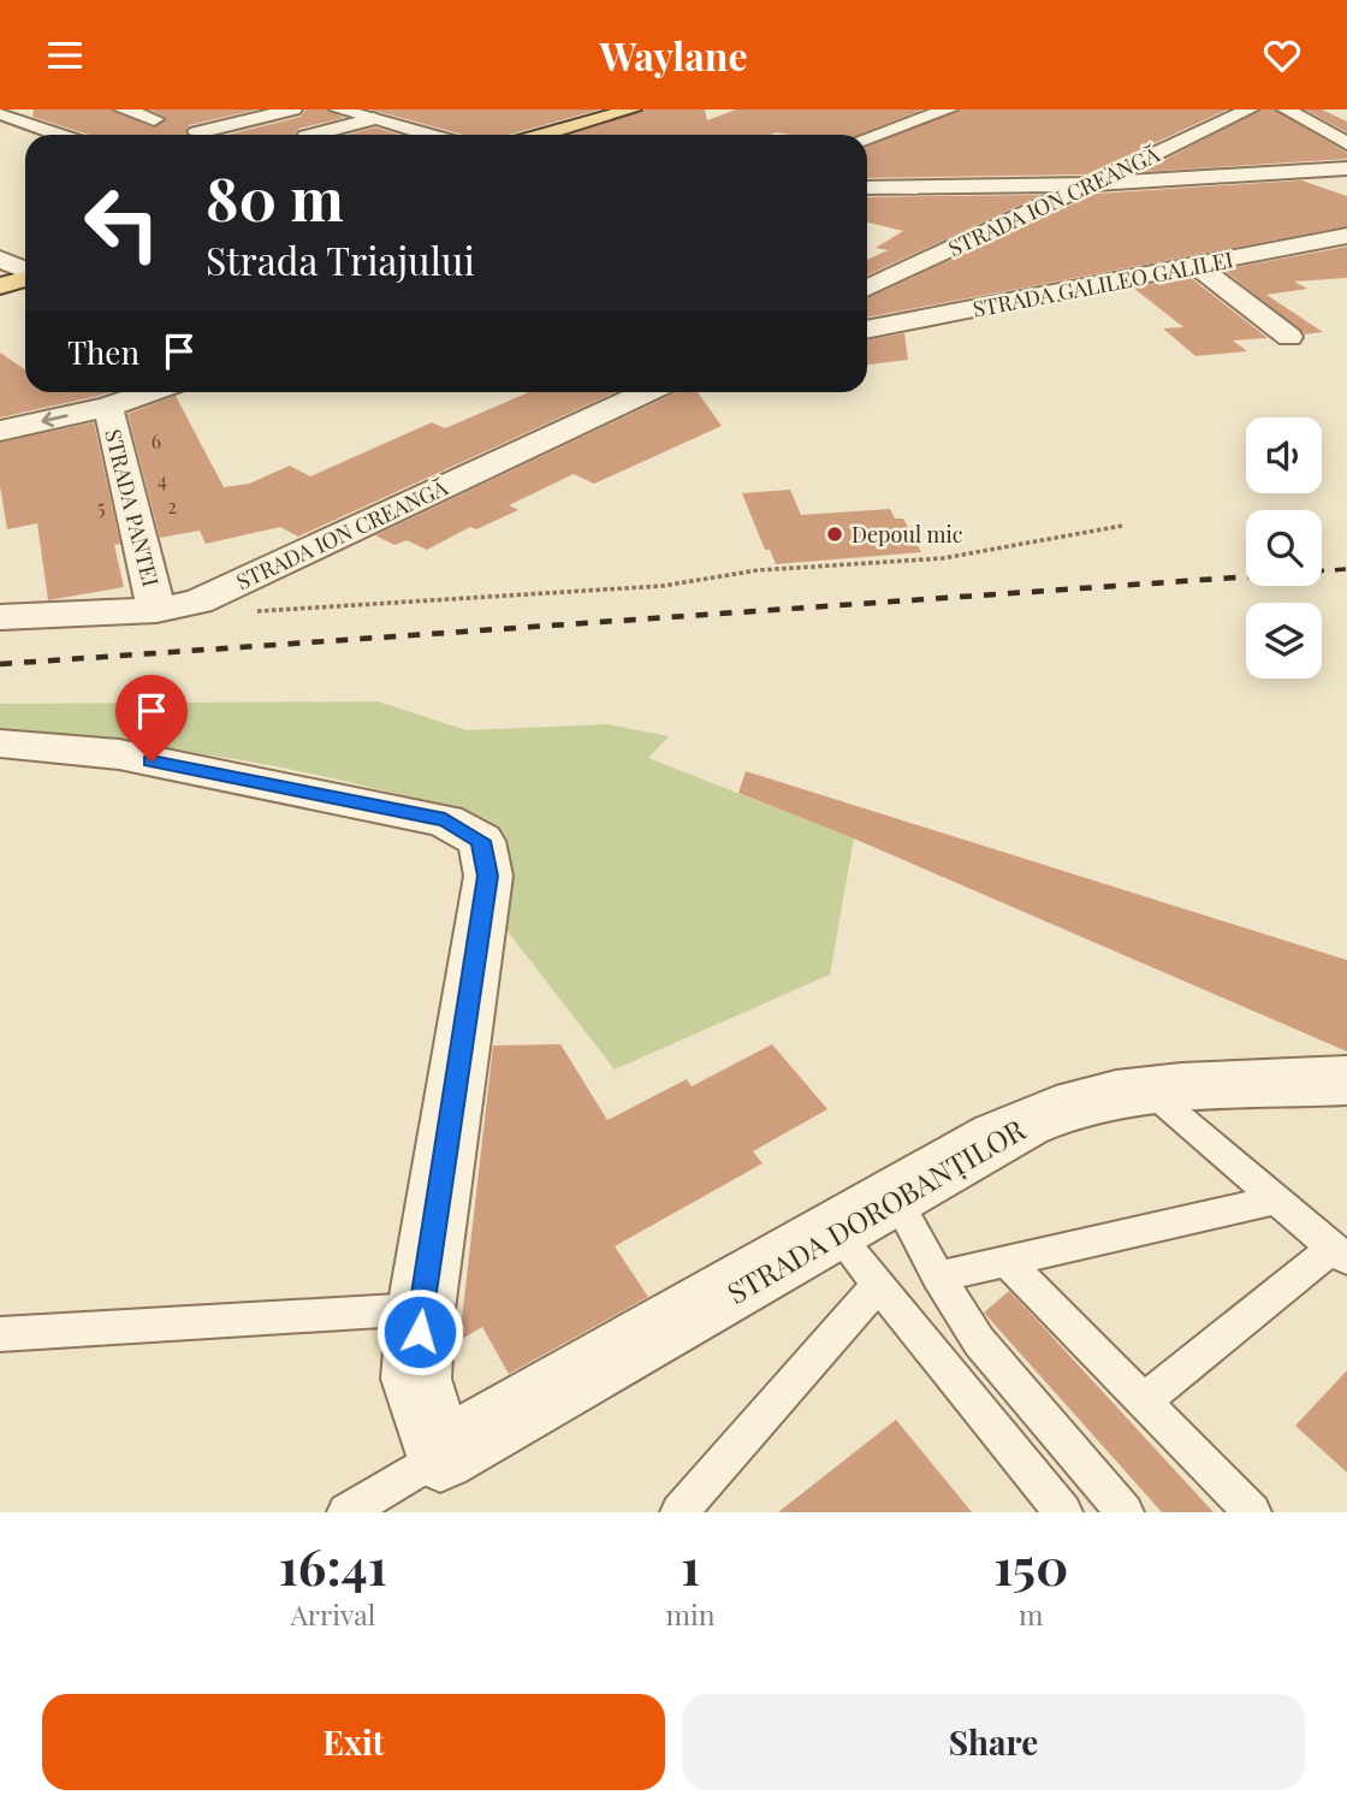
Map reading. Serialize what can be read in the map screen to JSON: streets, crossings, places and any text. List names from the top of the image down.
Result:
{
  "streets": {
    "street": [
      "STRADA ION CREANGĂ",
      "STRADA GALILEO GALILEI",
      "STRADA PANTEI",
      "STRADA DOROBANȚILOR"
    ]
  },
  "crossings": [
    ["STRADA ION CREANGĂ", "STRADA PANTEI"]
  ],
  "places": ["Depoul mic"],
  "house_numbers": [
    "6",
    "4",
    "2",
    "5"
  ],
  "page": {
    "header": "Waylane",
    "turn": ["80 m", "Strada Triajului"],
    "then": "Then",
    "eta": [
      "16:41",
      "Arrival",
      "1",
      "min",
      "150",
      "m"
    ],
    "buttons": ["Exit", "Share"]
  }
}
